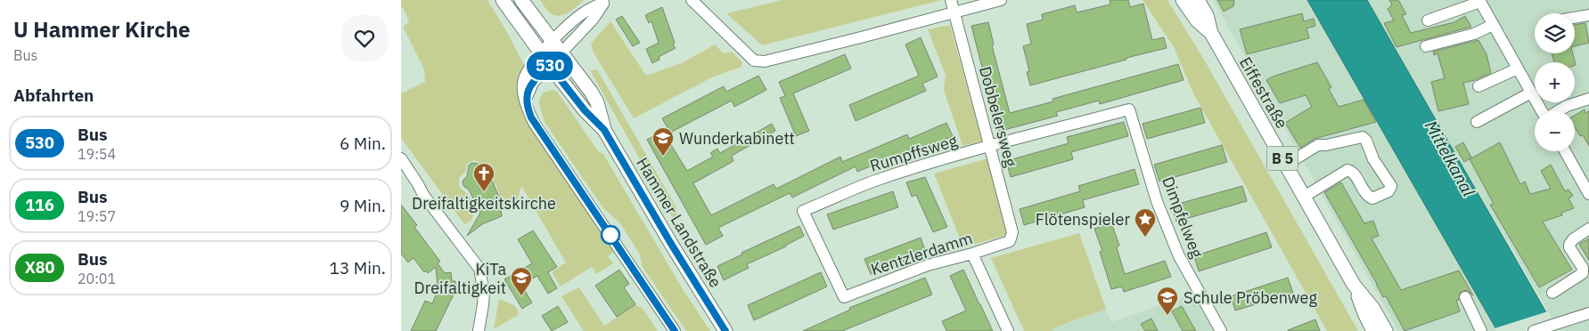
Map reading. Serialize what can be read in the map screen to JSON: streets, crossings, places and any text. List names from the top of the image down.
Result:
{
  "streets": {
    "main road": ["Eiffestraße", "B 5", "Hammer Landstraße"],
    "street": [
      "Dobbelersweg",
      "Rumpffsweg",
      "Dimpfelweg",
      "Kentzlerdamm"
    ]
  },
  "crossings": [
    ["Dobbelersweg", "Rumpffsweg"],
    ["Dobbelersweg", "Kentzlerdamm"],
    ["Rumpffsweg", "Dimpfelweg"],
    ["Rumpffsweg", "Kentzlerdamm"]
  ],
  "water": ["Mittelkanal"],
  "places": {
    "school or university": ["Wunderkabinett", "KiTa Dreifaltigkeit", "Schule Pröbenweg"],
    "church": ["Dreifaltigkeitskirche"],
    "place": ["Flötenspieler"]
  },
  "lines": ["bus line 530"],
  "page": {
    "heading": [
      ["U Hammer Kirche", "Bus"],
      "Abfahrten"
    ],
    "on_map": "530",
    "map_buttons": ["+", "−"],
    "list": [
      {
        "mark": "530",
        "name": "Bus",
        "note": "19:54",
        "value": "6 Min."
      },
      {
        "mark": "116",
        "name": "Bus",
        "note": "19:57",
        "value": "9 Min."
      },
      {
        "mark": "X80",
        "name": "Bus",
        "note": "20:01",
        "value": "13 Min."
      }
    ]
  }
}
